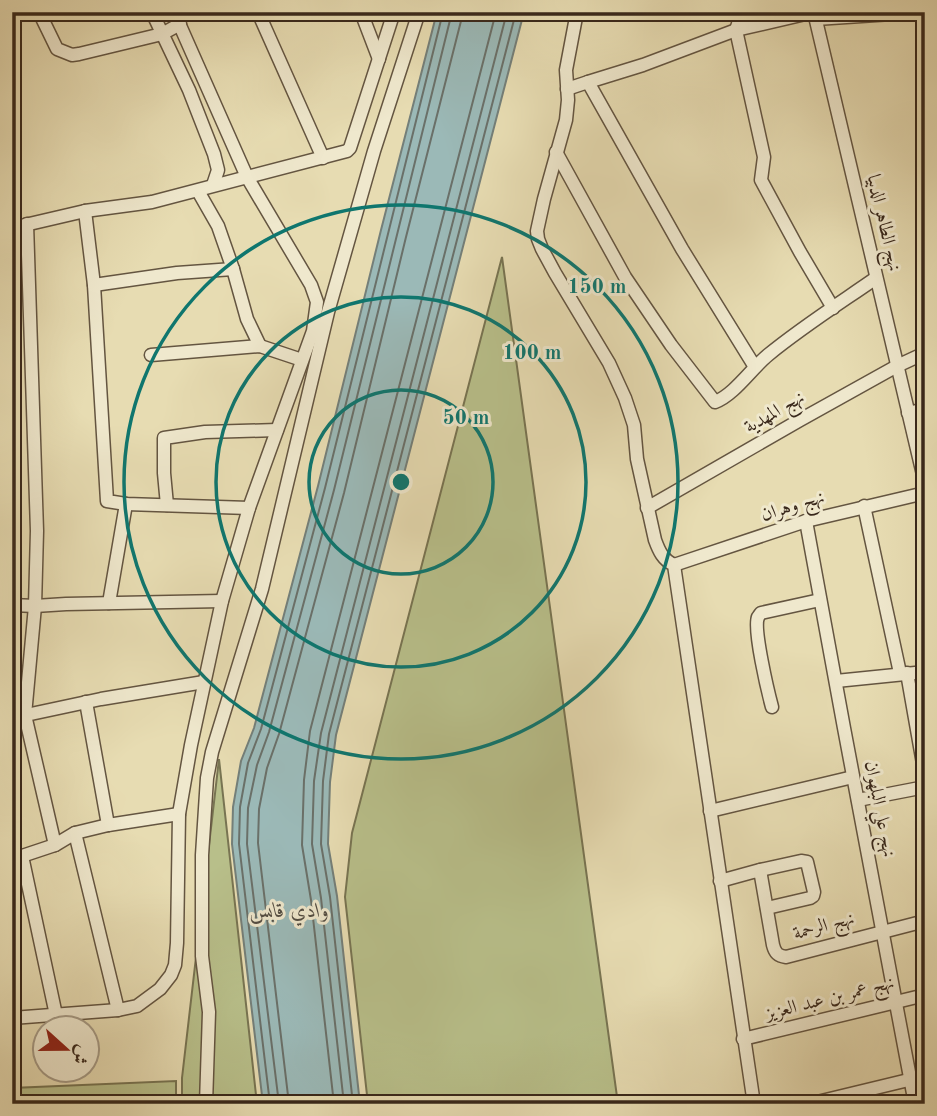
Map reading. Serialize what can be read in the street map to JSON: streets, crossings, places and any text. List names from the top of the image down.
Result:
{
  "streets": {
    "street": [
      "نهج الطاهر الدبيا",
      "نهج المهدية",
      "نهج وهران",
      "نهج علي البلهوان",
      "نهج الرحمة",
      "نهج عمر بن عبد العزيز"
    ]
  },
  "crossings": [
    ["نهج الطاهر الدبيا", "نهج المهدية"],
    ["نهج وهران", "نهج علي البلهوان"],
    ["نهج علي البلهوان", "نهج الرحمة"],
    ["نهج علي البلهوان", "نهج عمر بن عبد العزيز"]
  ],
  "water": ["وادي قابس"],
  "north": "right",
  "rings": ["150 m", "100 m", "50 m"]
}
